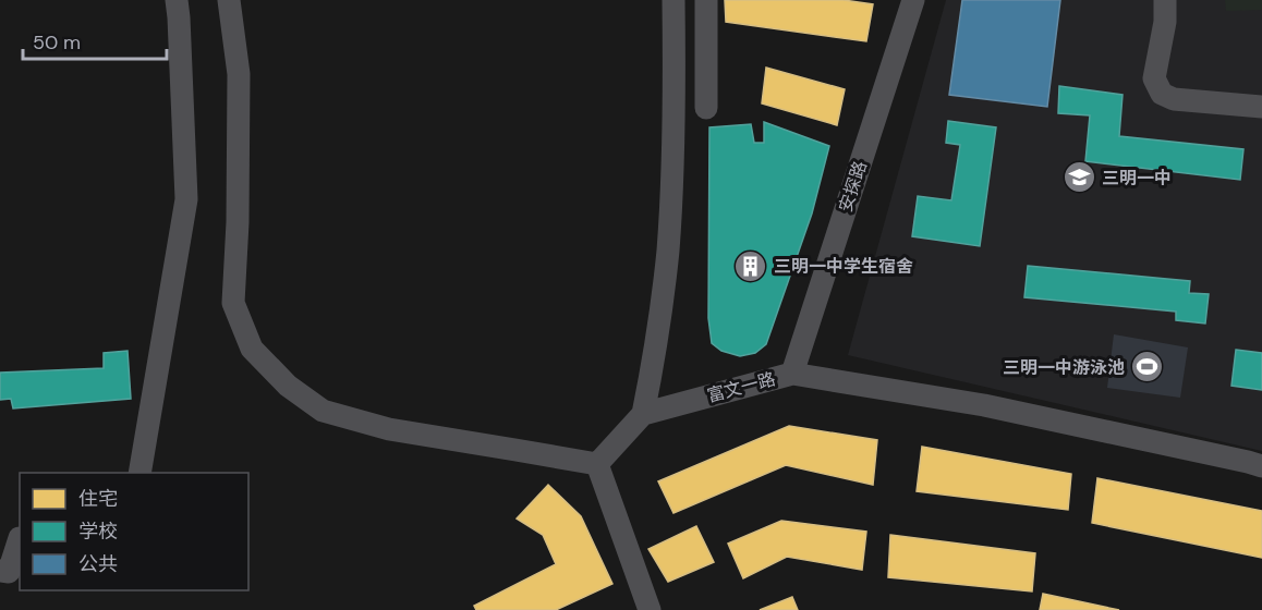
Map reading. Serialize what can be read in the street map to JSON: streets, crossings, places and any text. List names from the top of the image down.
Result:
{
  "streets": {
    "street": ["安探路", "富文一路"]
  },
  "crossings": [
    ["安探路", "富文一路"]
  ],
  "places": {
    "school or university": ["三明一中"],
    "building": ["三明一中学生宿舍"],
    "sports": ["三明一中游泳池"]
  },
  "legend": ["住宅", "学校", "公共"],
  "scale_bar": "50 m"
}
